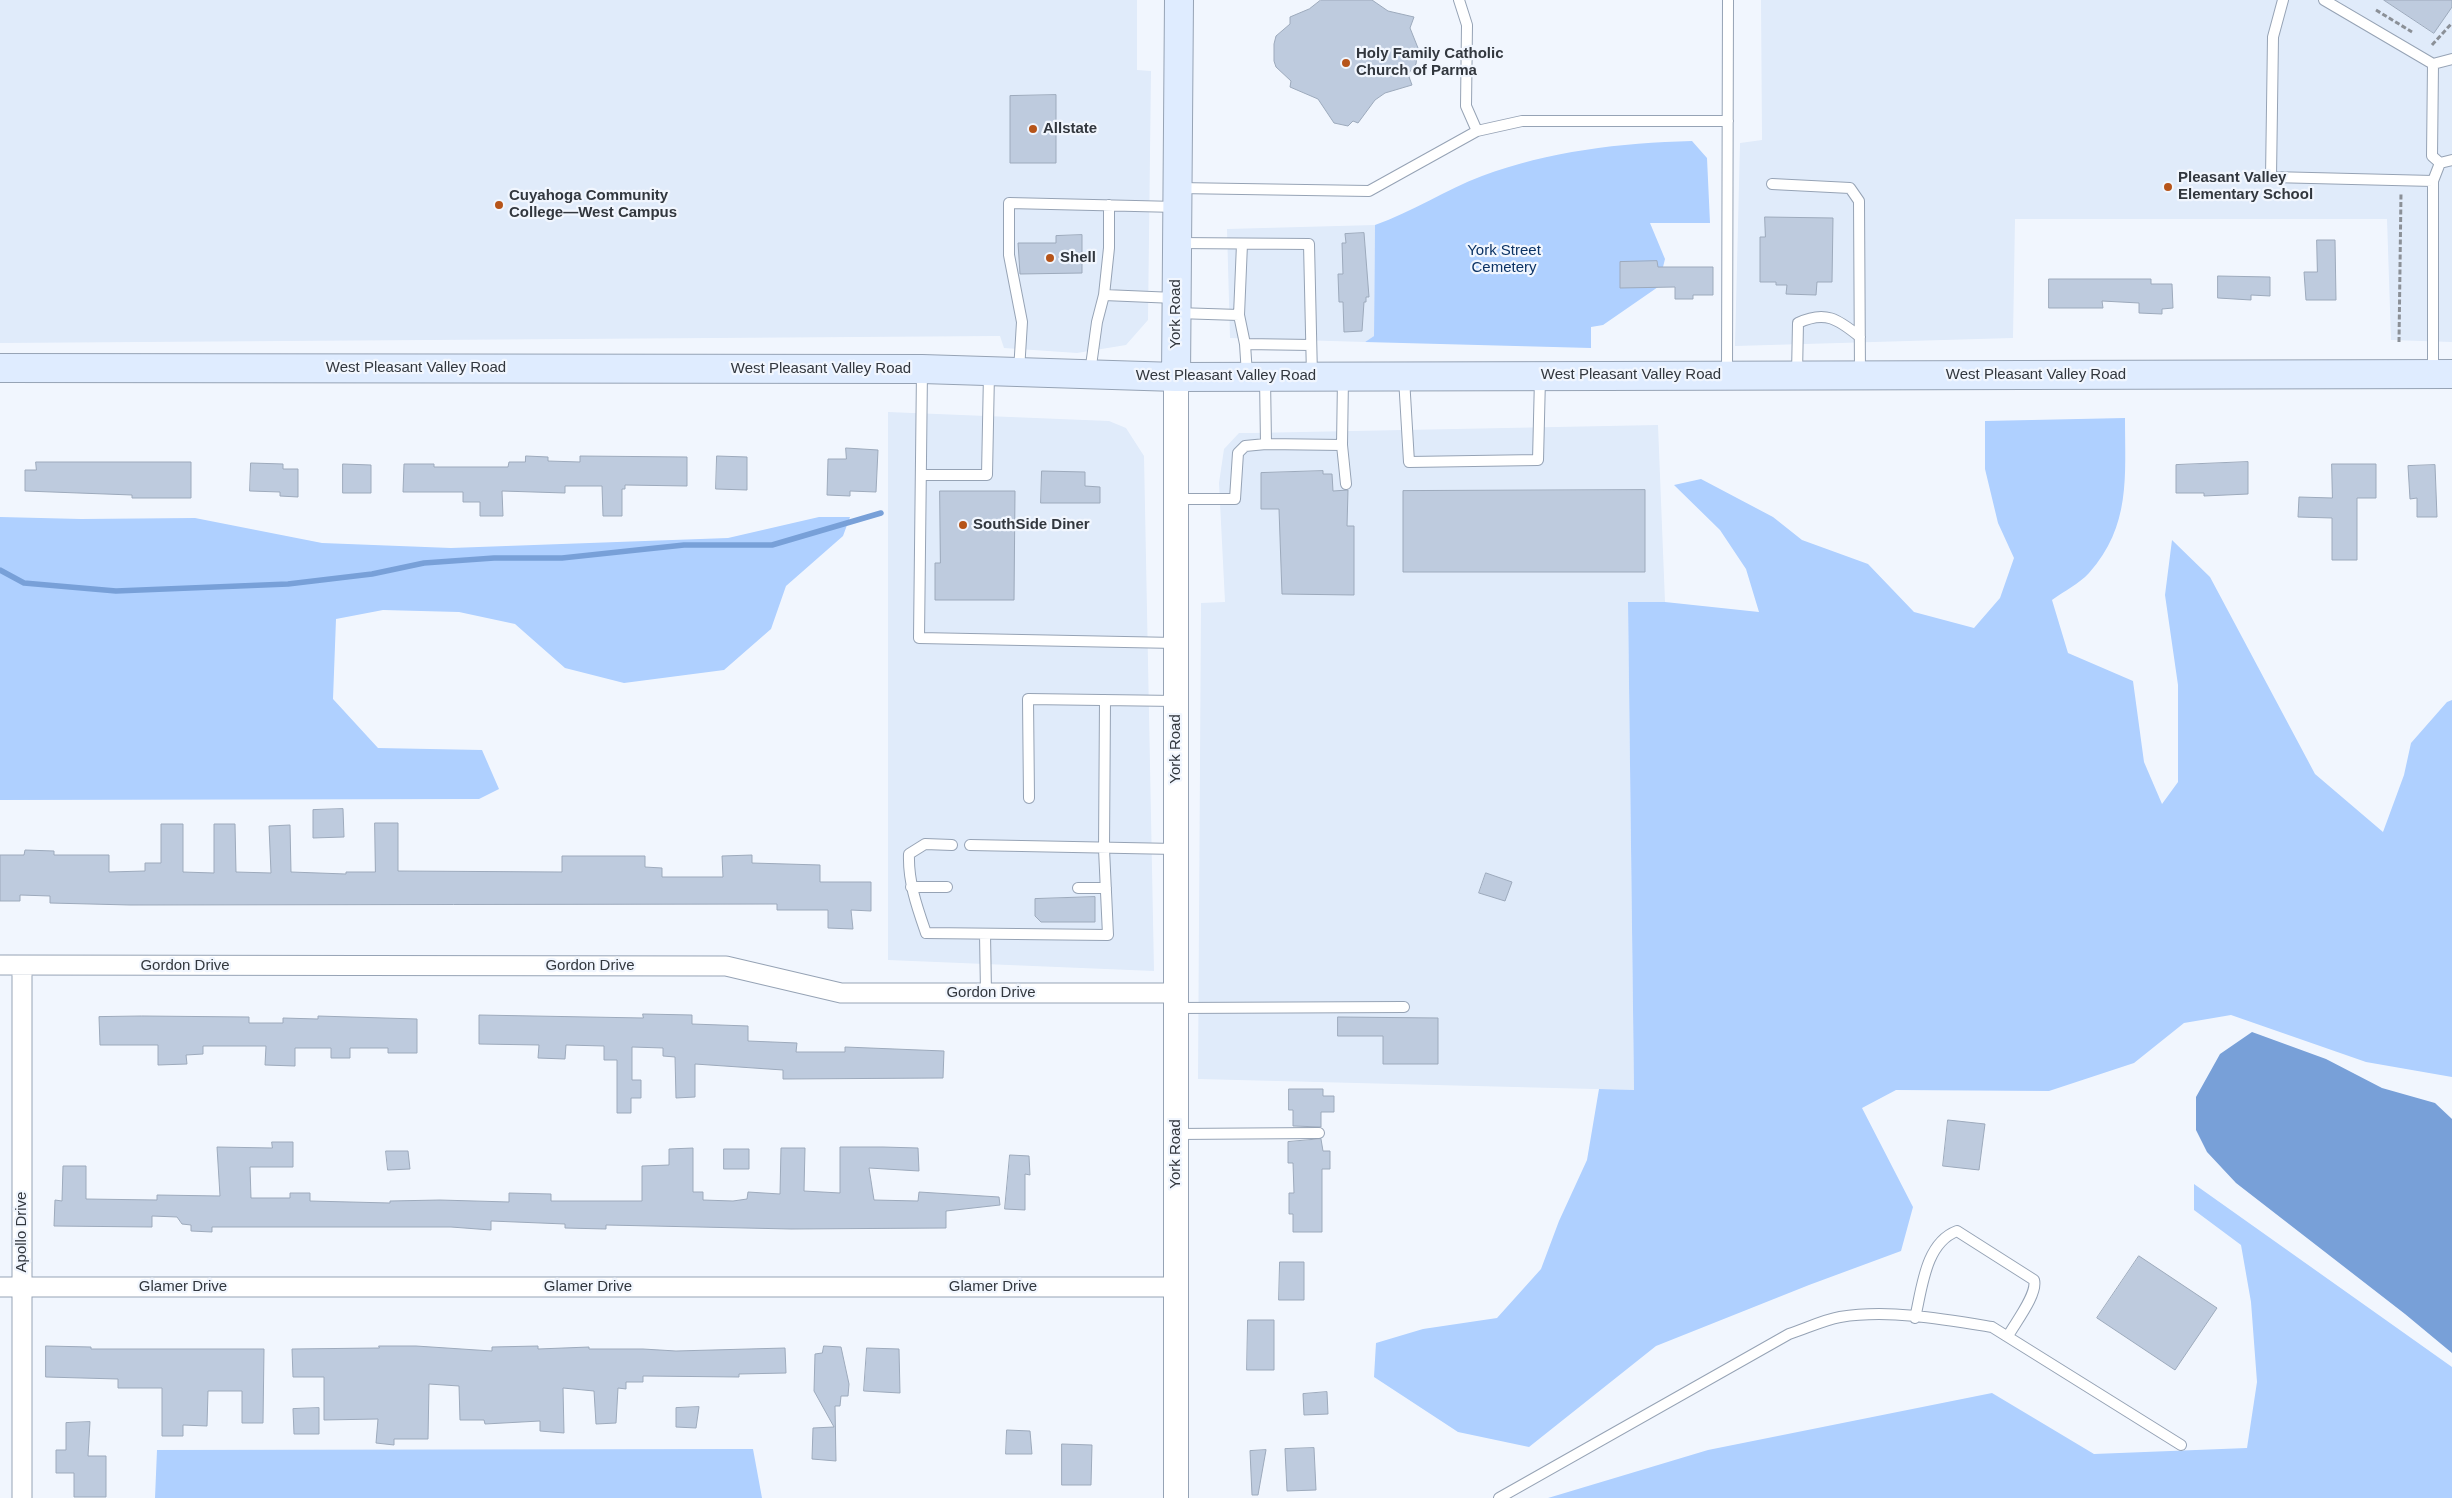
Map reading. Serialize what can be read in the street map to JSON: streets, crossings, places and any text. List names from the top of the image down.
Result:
{
  "streets": {
    "main road": ["York Road", "West Pleasant Valley Road"],
    "street": ["Gordon Drive", "Apollo Drive", "Glamer Drive"]
  },
  "crossings": [
    ["York Road", "West Pleasant Valley Road"],
    ["York Road", "Gordon Drive"],
    ["York Road", "Glamer Drive"],
    ["Gordon Drive", "Apollo Drive"],
    ["Apollo Drive", "Glamer Drive"]
  ],
  "parks": ["York Street Cemetery"],
  "places": [
    "Holy Family Catholic Church of Parma",
    "Allstate",
    "Pleasant Valley Elementary School",
    "Cuyahoga Community College—West Campus",
    "Shell",
    "SouthSide Diner"
  ]
}
